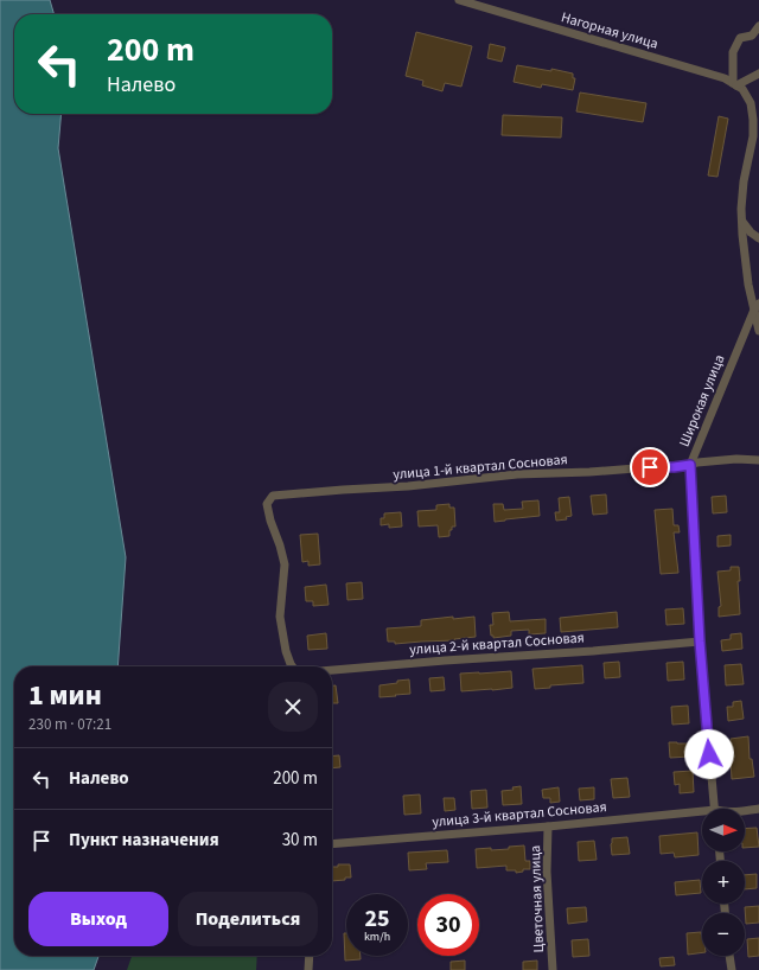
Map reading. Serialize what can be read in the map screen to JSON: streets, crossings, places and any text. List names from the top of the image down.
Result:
{
  "streets": {
    "street": [
      "Нагорная улица",
      "Широкая улица",
      "улица 1-й квартал Сосновая",
      "улица 2-й квартал Сосновая",
      "улица 3-й квартал Сосновая",
      "Цветочная улица"
    ]
  },
  "crossings": [
    ["Широкая улица", "улица 1-й квартал Сосновая"],
    ["Широкая улица", "улица 2-й квартал Сосновая"],
    ["улица 3-й квартал Сосновая", "Цветочная улица"]
  ],
  "north": "right",
  "page": {
    "turn": ["200 m", "Налево"],
    "heading": ["1 мин", "230 m · 07:21"],
    "list": [
      {
        "name": "Налево",
        "value": "200 m"
      },
      {
        "name": "Пункт назначения",
        "value": "30 m"
      }
    ],
    "map_buttons": ["+", "−"],
    "buttons": ["Выход", "Поделиться"],
    "speed": "25 km/h",
    "limit": "30"
  }
}
